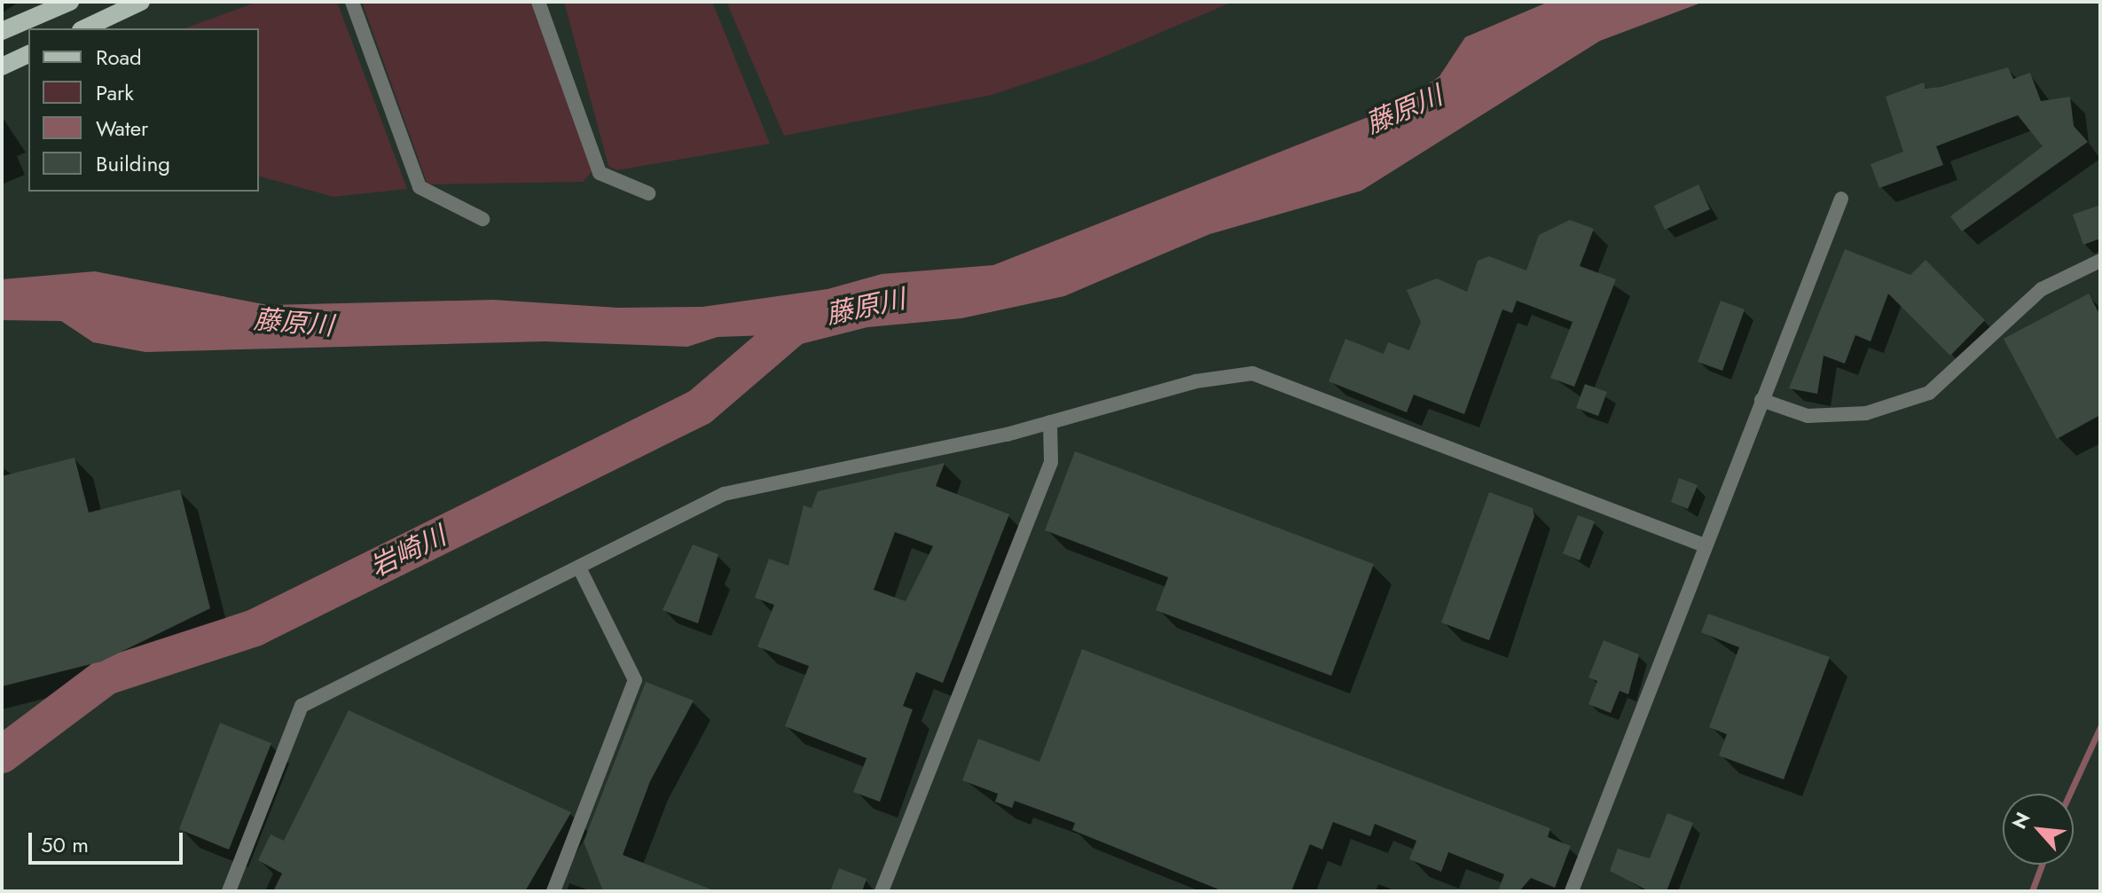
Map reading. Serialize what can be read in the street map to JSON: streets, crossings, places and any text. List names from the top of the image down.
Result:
{
  "water": ["藤原川", "岩崎川"],
  "legend": [
    "Road",
    "Park",
    "Water",
    "Building"
  ],
  "scale_bar": "50 m",
  "north": "top left"
}
